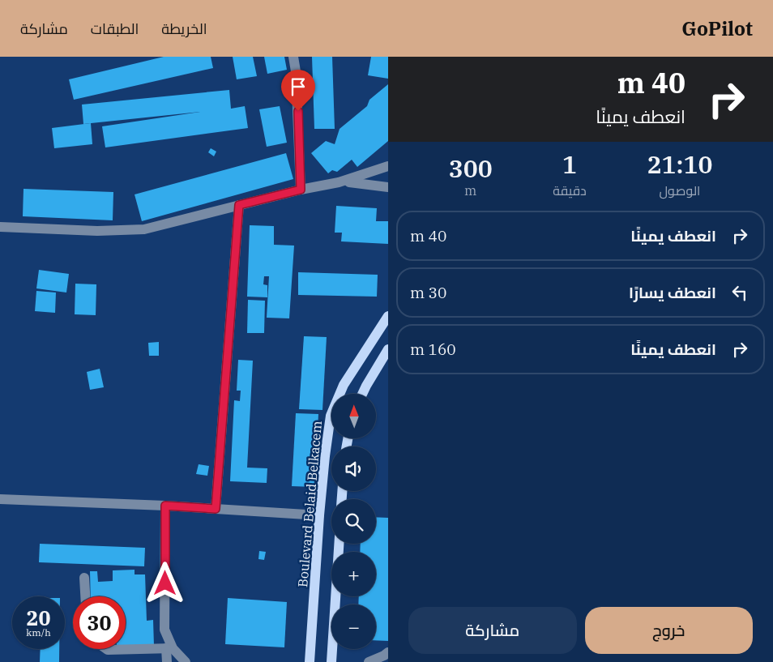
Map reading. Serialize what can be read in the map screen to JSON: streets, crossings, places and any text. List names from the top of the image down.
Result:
{
  "streets": {
    "main road": ["Boulevard Belaid Belkacem"]
  },
  "north": "top",
  "page": {
    "header": "GoPilot",
    "nav": ["الخريطة", "الطبقات", "مشاركة"],
    "turn": ["40 m", "انعطف يمينًا"],
    "eta": [
      "21:10",
      "الوصول",
      "1",
      "دقيقة",
      "300",
      "m"
    ],
    "list": [
      {
        "name": "انعطف يمينًا",
        "value": "40 m"
      },
      {
        "name": "انعطف يسارًا",
        "value": "30 m"
      },
      {
        "name": "انعطف يمينًا",
        "value": "160 m"
      }
    ],
    "map_buttons": ["+", "−"],
    "speed": "20 km/h",
    "limit": "30",
    "buttons": ["خروج", "مشاركة"]
  }
}
